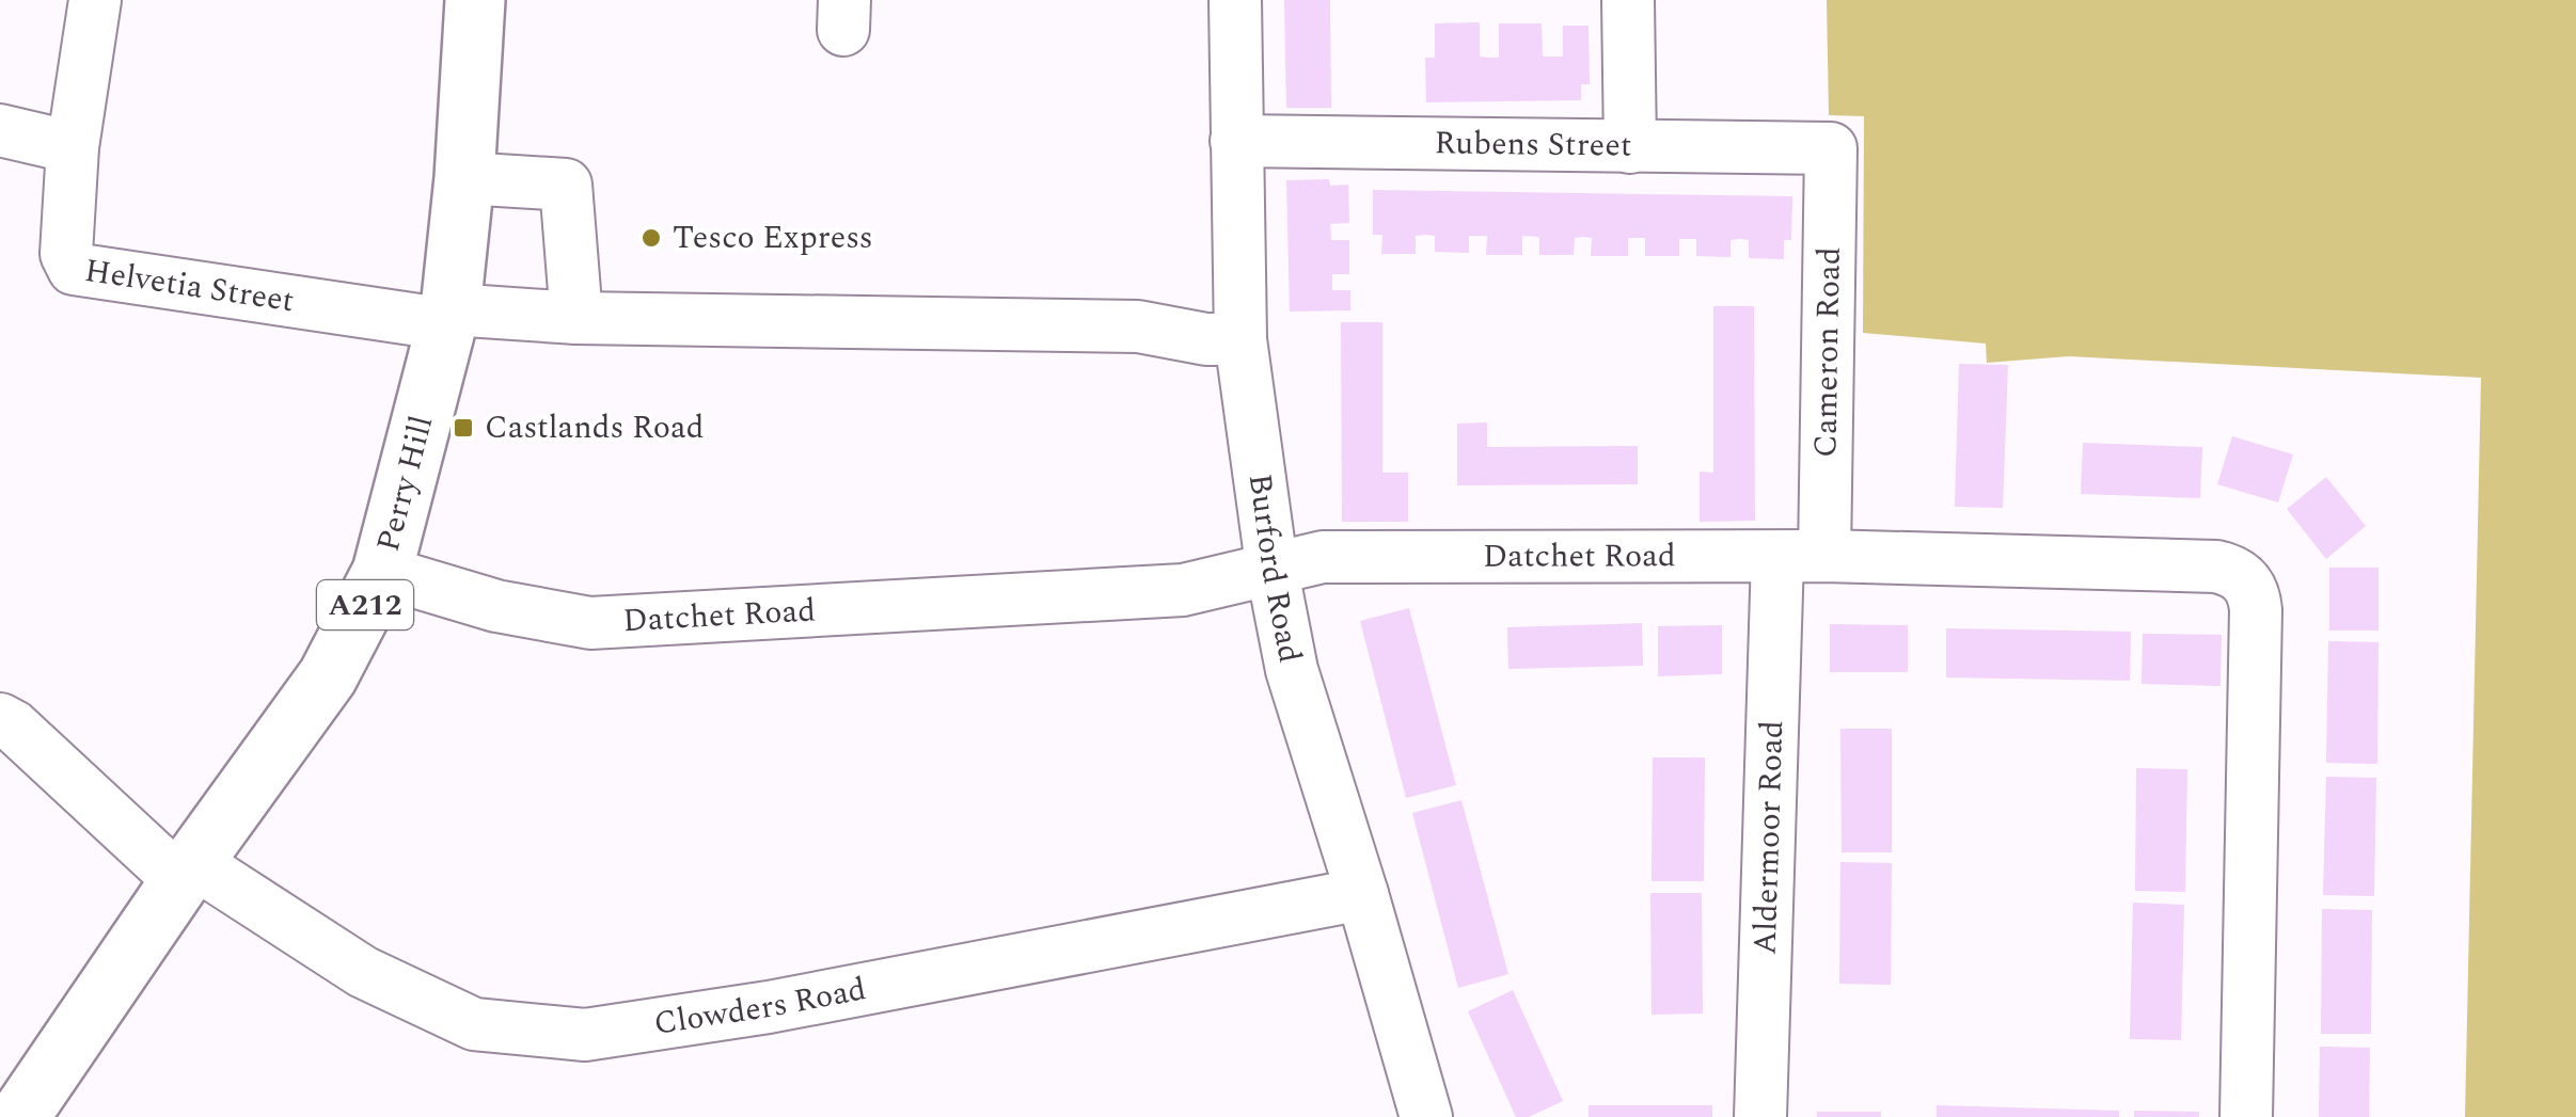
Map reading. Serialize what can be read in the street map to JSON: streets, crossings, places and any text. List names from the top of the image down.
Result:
{
  "streets": {
    "main road": ["Perry Hill", "A212"],
    "street": [
      "Rubens Street",
      "Helvetia Street",
      "Cameron Road",
      "Datchet Road",
      "Burford Road",
      "Aldermoor Road",
      "Clowders Road"
    ]
  },
  "crossings": [
    ["Rubens Street", "Cameron Road"],
    ["Rubens Street", "Burford Road"],
    ["Helvetia Street", "Perry Hill"],
    ["Cameron Road", "Datchet Road"],
    ["Cameron Road", "Aldermoor Road"],
    ["Perry Hill", "Datchet Road"],
    ["Perry Hill", "Clowders Road"],
    ["Datchet Road", "Burford Road"],
    ["Datchet Road", "Aldermoor Road"],
    ["Burford Road", "Clowders Road"]
  ],
  "places": {
    "other": ["Tesco Express"],
    "transit": ["Castlands Road"]
  }
}
